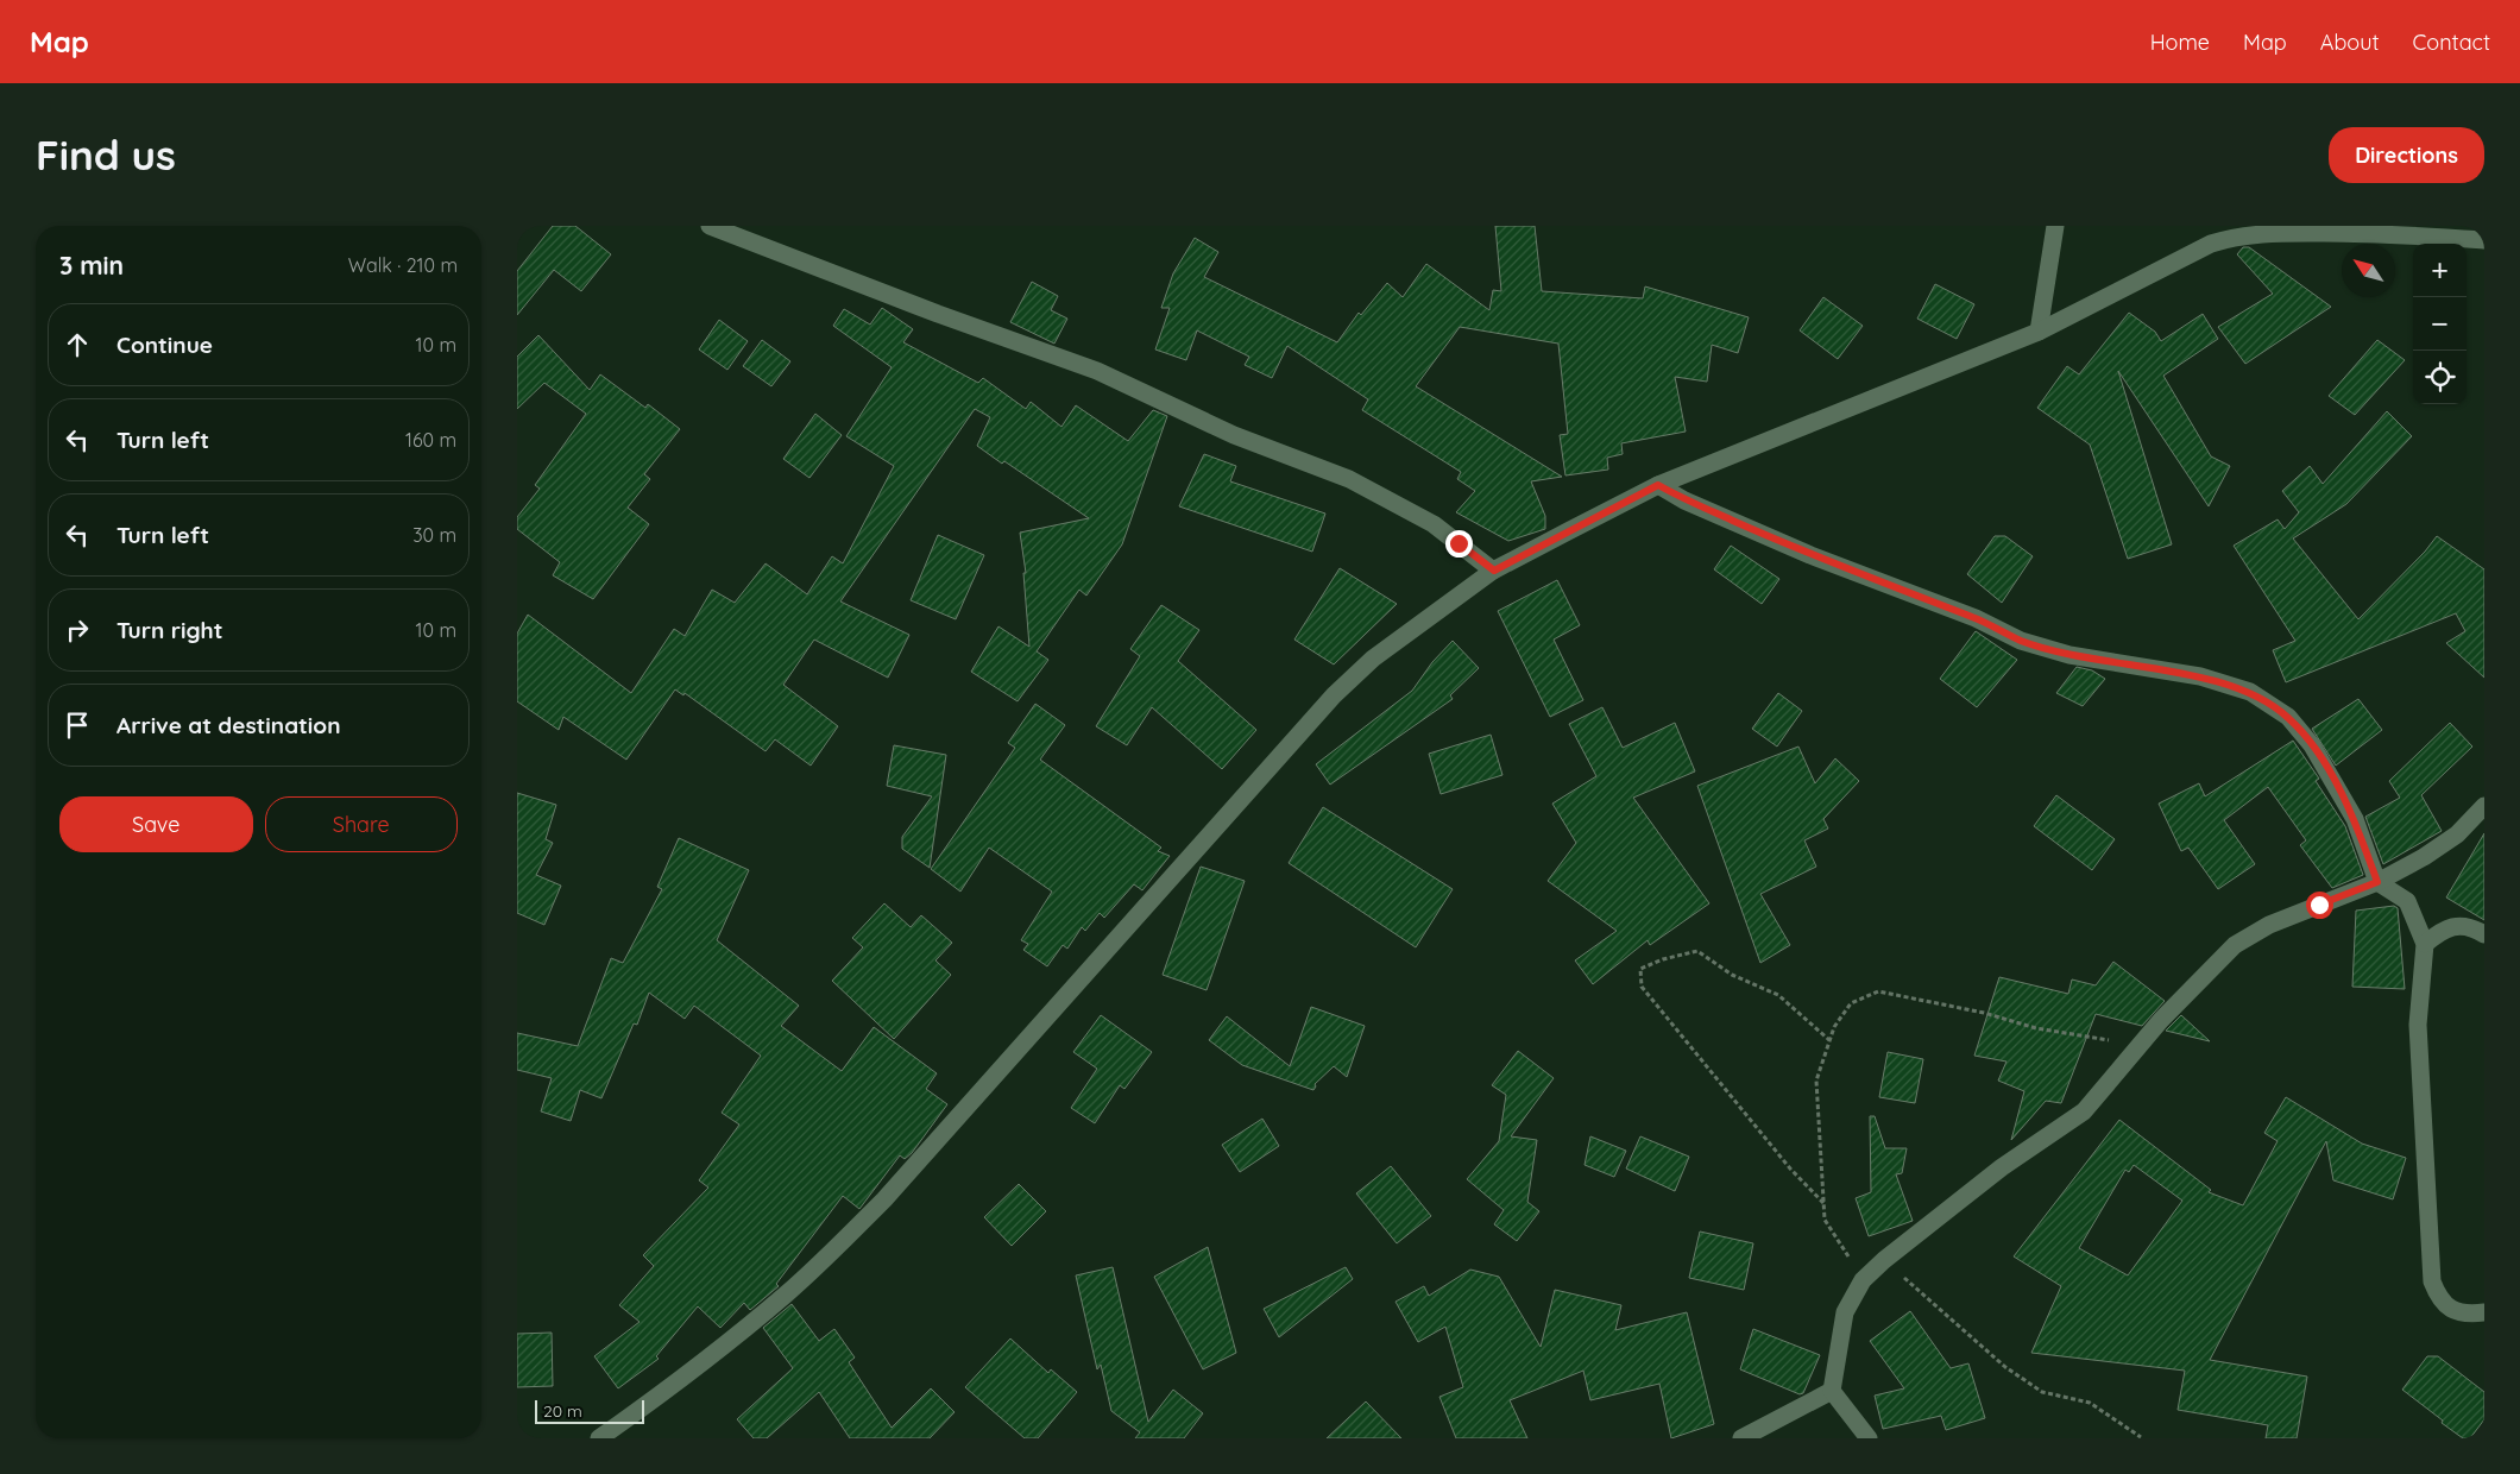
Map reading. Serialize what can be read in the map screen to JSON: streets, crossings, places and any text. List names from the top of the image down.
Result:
{
  "scale_bar": "20 m",
  "north": "top left",
  "page": {
    "header": "Map",
    "nav": [
      "Home",
      "Map",
      "About",
      "Contact"
    ],
    "buttons": [
      "Directions",
      ["Save", "Share"]
    ],
    "title": "Find us",
    "heading": ["3 min", "Walk · 210 m"],
    "map_buttons": ["+", "−"],
    "list": [
      ["Continue", "10 m"],
      ["Turn left", "160 m"],
      ["Turn left", "30 m"],
      ["Turn right", "10 m"],
      "Arrive at destination"
    ],
    "scale": "20 m"
  }
}
